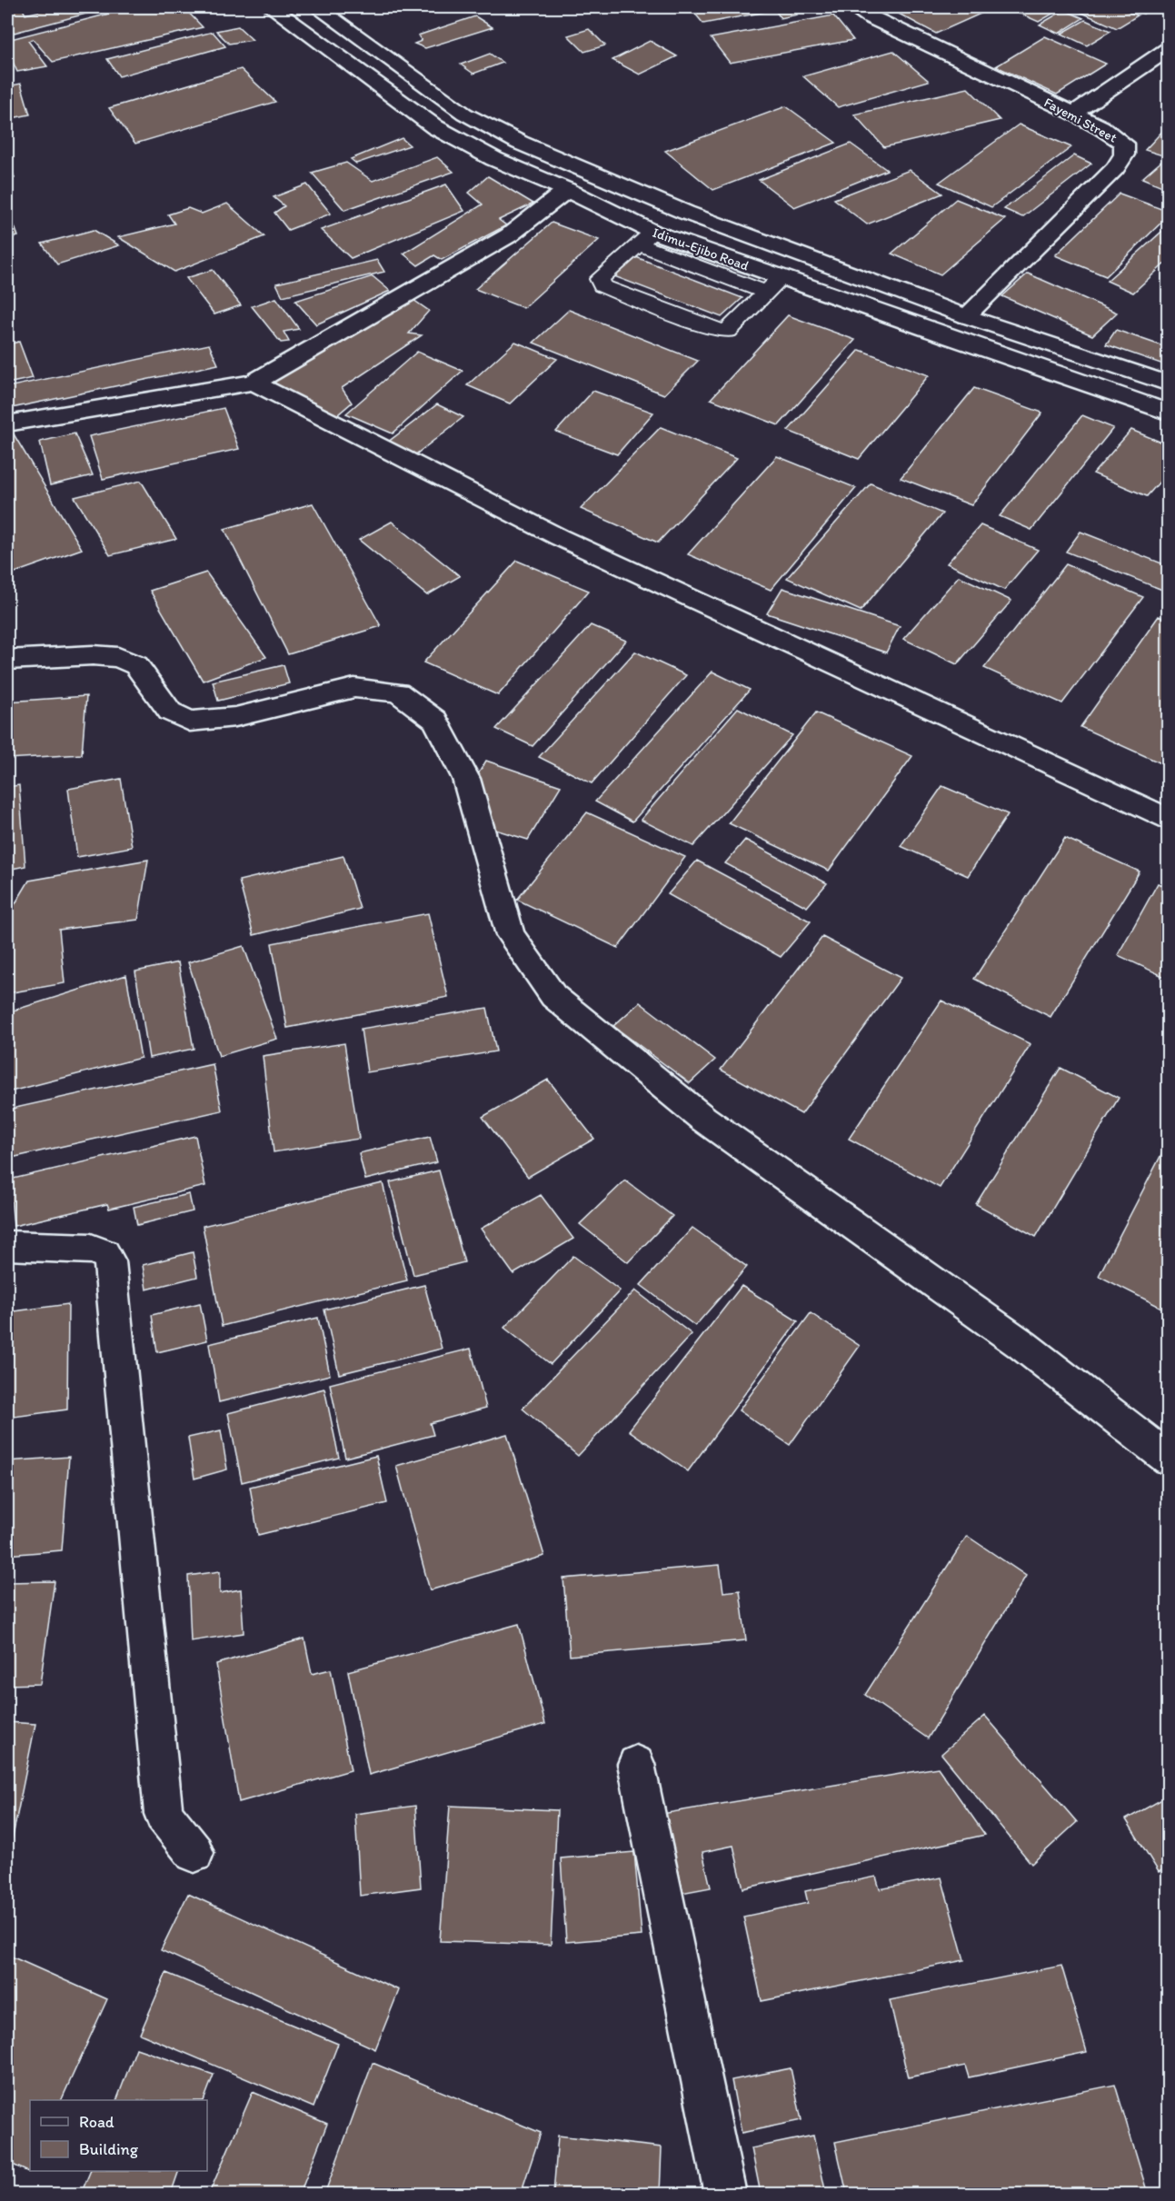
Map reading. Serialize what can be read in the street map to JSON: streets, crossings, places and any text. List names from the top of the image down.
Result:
{
  "streets": {
    "street": ["Fayemi Street", "Idimu-Ejibo Road"]
  },
  "crossings": [
    ["Fayemi Street", "Idimu-Ejibo Road"]
  ],
  "legend": ["Road", "Building"]
}
